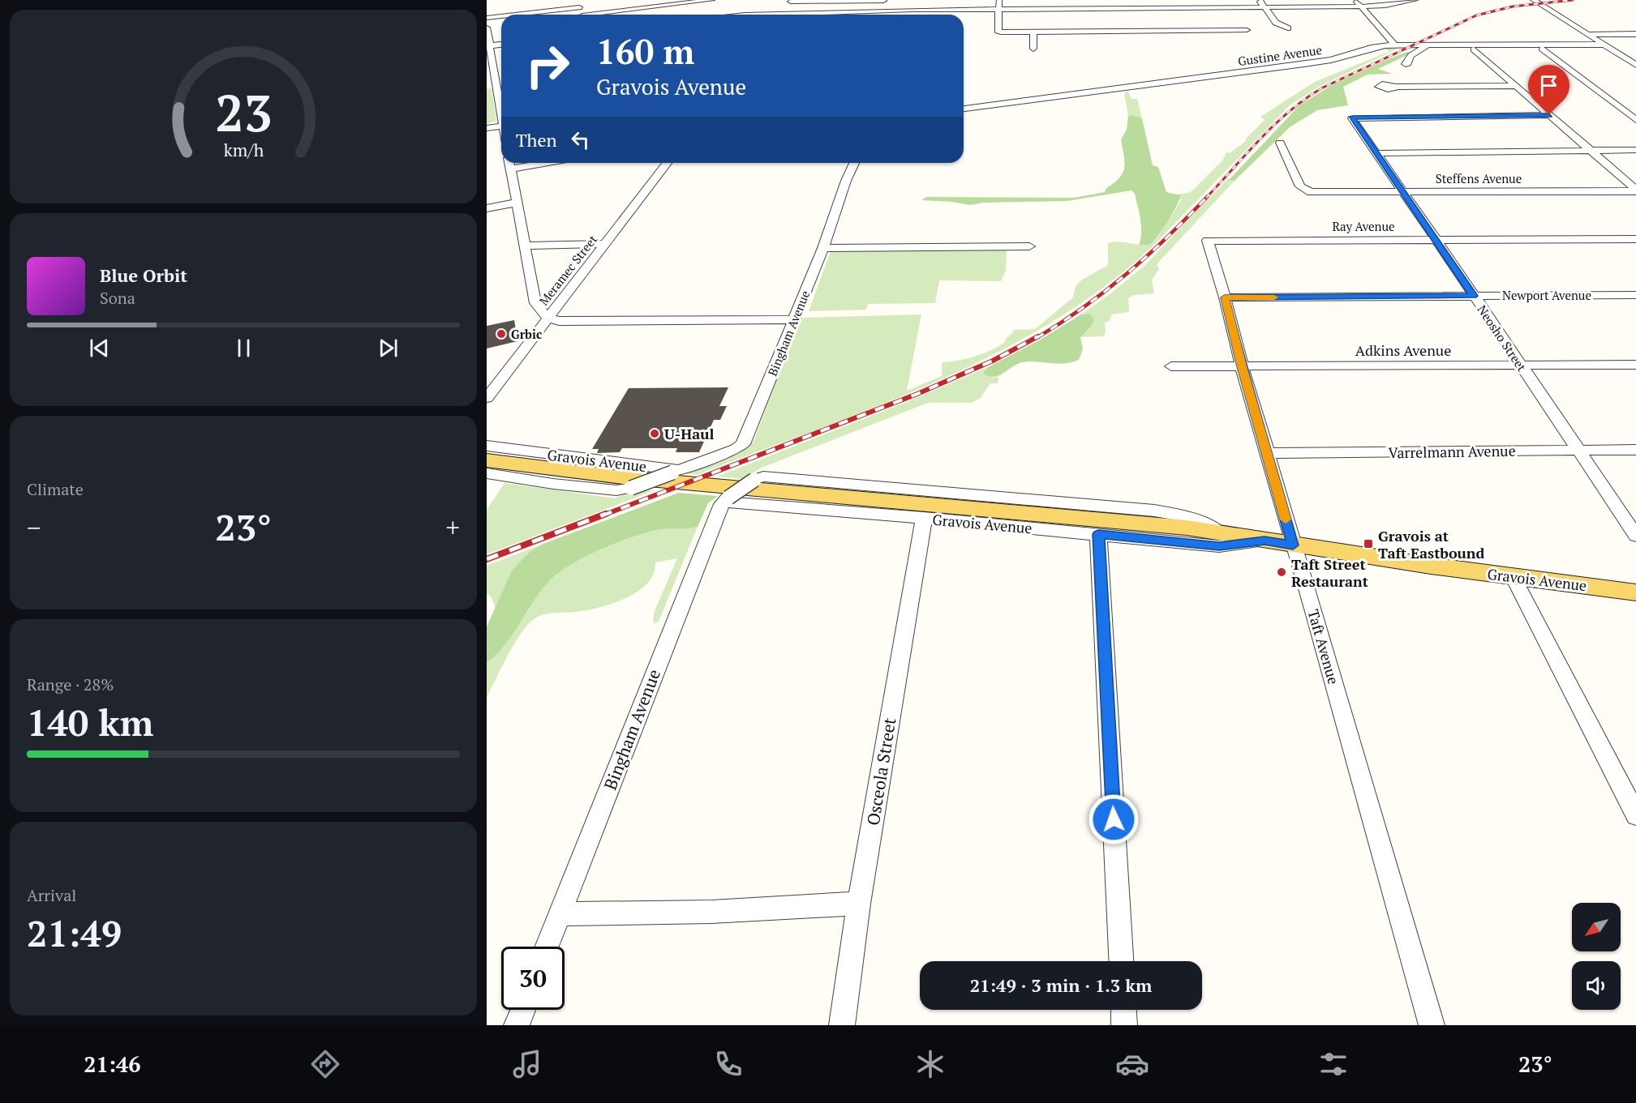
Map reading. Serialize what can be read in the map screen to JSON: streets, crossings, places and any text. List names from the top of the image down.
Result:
{
  "streets": {
    "main road": ["Gravois Avenue"],
    "street": [
      "Gustine Avenue",
      "Steffens Avenue",
      "Ray Avenue",
      "Meramec Street",
      "Newport Avenue",
      "Bingham Avenue",
      "Neosho Street",
      "Adkins Avenue",
      "Varrelmann Avenue",
      "Taft Avenue",
      "Osceola Street"
    ]
  },
  "crossings": [
    ["Steffens Avenue", "Neosho Street"],
    ["Ray Avenue", "Neosho Street"],
    ["Ray Avenue", "Taft Avenue"],
    ["Newport Avenue", "Neosho Street"],
    ["Newport Avenue", "Taft Avenue"],
    ["Bingham Avenue", "Gravois Avenue"],
    ["Neosho Street", "Adkins Avenue"],
    ["Neosho Street", "Varrelmann Avenue"],
    ["Adkins Avenue", "Taft Avenue"],
    ["Varrelmann Avenue", "Taft Avenue"],
    ["Gravois Avenue", "Taft Avenue"],
    ["Gravois Avenue", "Osceola Street"]
  ],
  "places": {
    "other": ["Grbic", "U-Haul", "Taft Street Restaurant"],
    "transit": ["Gravois at Taft Eastbound"]
  },
  "north": "bottom left",
  "page": {
    "turn": ["160 m", "Gravois Avenue"],
    "then": "Then",
    "song": ["Blue Orbit", "Sona"],
    "tile": [
      "Climate",
      ["Range · 28%", "140 km"],
      ["Arrival", "21:49"]
    ],
    "heat": ["−", "23°", "+"],
    "limit": "30",
    "trip": "21:49 · 3 min · 1.3 km",
    "tabs": ["21:46", "23°"],
    "gauge": ["23", "km/h"]
  }
}
